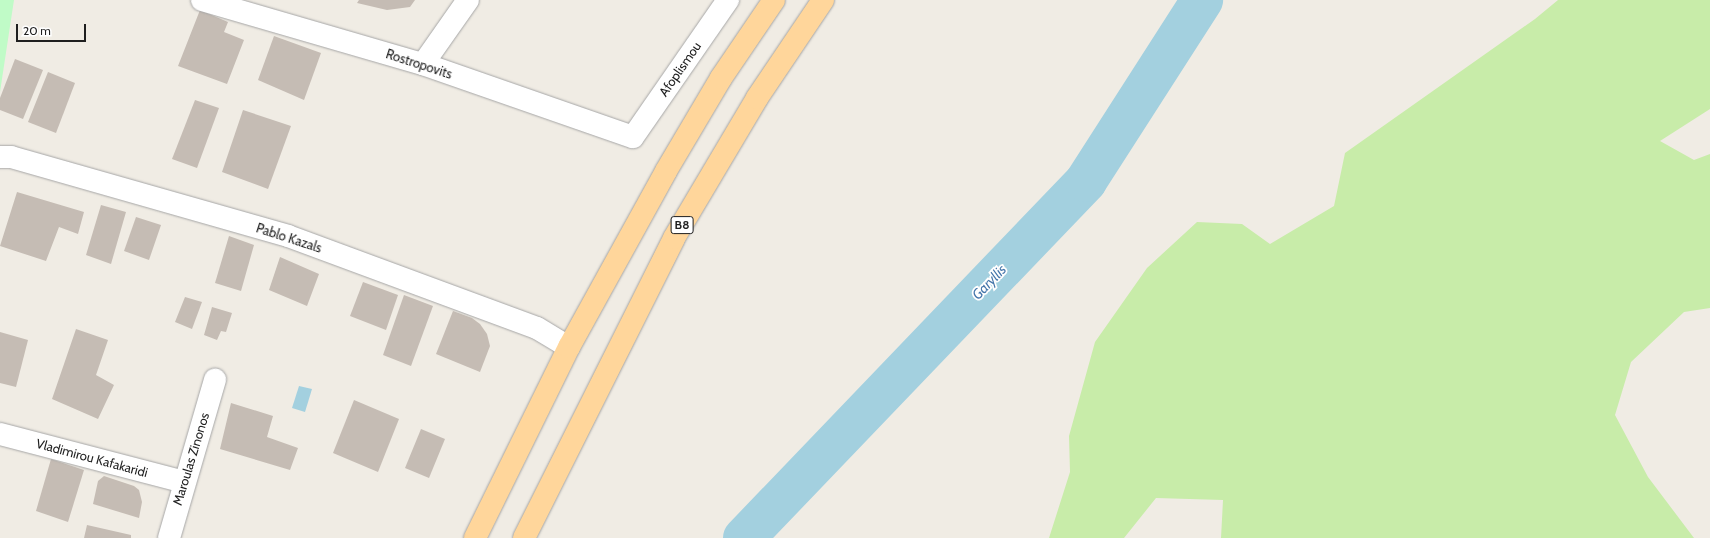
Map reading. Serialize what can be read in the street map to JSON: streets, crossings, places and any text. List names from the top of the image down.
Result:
{
  "streets": {
    "main road": ["B8"],
    "street": [
      "Rostropovits",
      "Afoplismou",
      "Pablo Kazals",
      "Vladimirou Kafakaridi",
      "Maroulas Zinonos"
    ]
  },
  "crossings": [
    ["Rostropovits", "Afoplismou"],
    ["Vladimirou Kafakaridi", "Maroulas Zinonos"]
  ],
  "water": ["Garyllis"],
  "scale_bar": "20 m"
}
